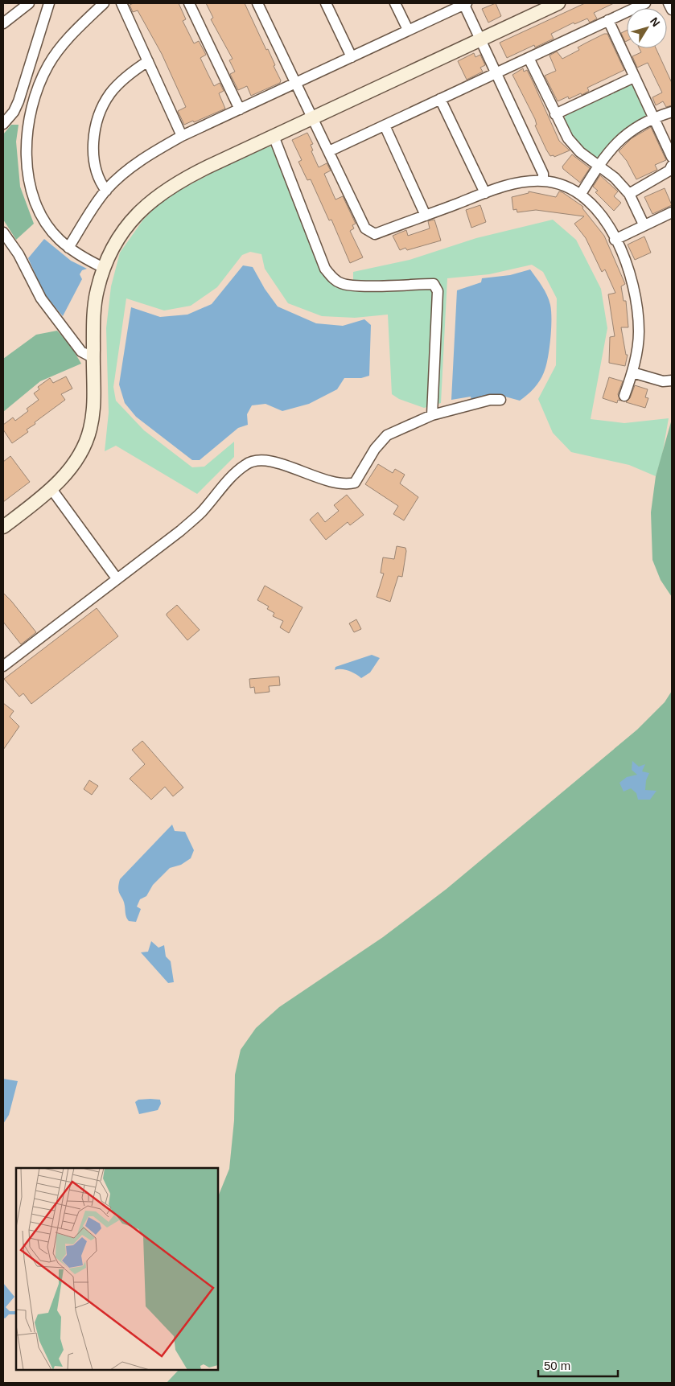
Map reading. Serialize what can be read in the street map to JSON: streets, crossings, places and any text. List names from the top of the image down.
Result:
{
  "scale_bar": "50 m",
  "north": "top right"
}
